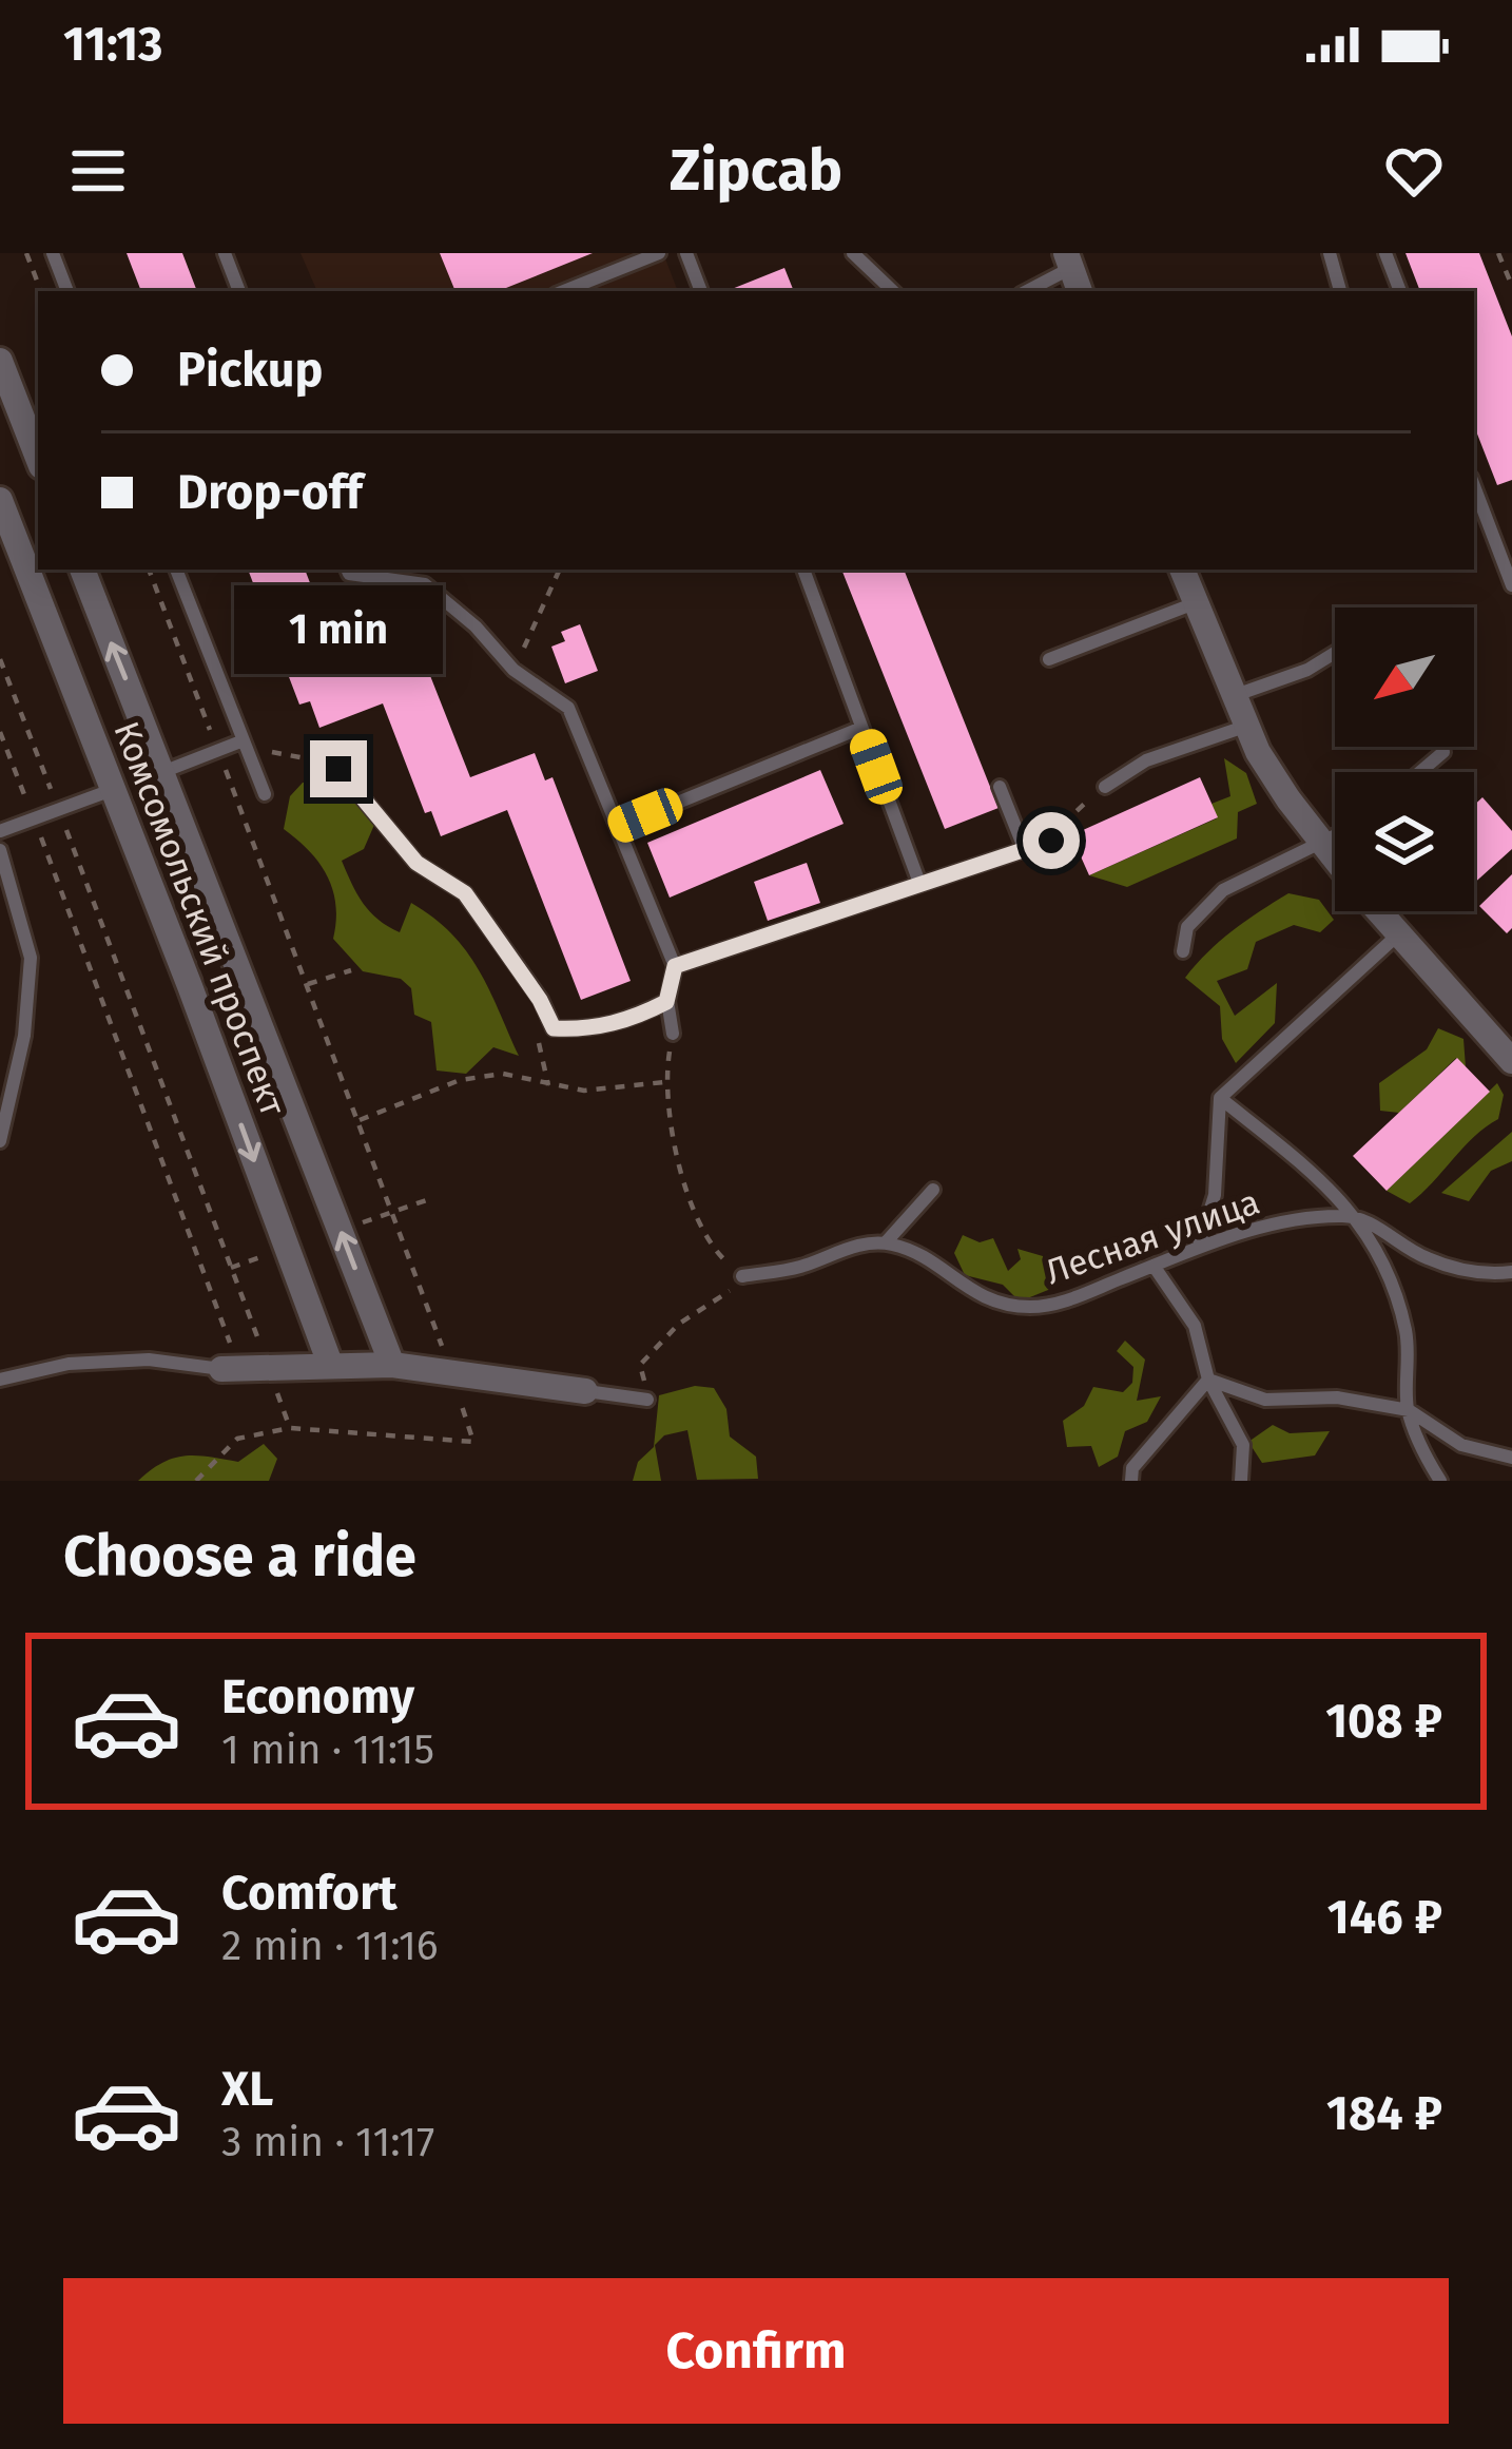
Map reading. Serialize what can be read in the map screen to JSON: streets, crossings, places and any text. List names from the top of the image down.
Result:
{
  "streets": {
    "street": ["Комсомольский проспект"],
    "lane": ["Лесная улица"]
  },
  "north": "bottom left",
  "page": {
    "status": "11:13",
    "header": "Zipcab",
    "banner": ["Pickup", "Drop-off"],
    "bubble": "1 min",
    "heading": "Choose a ride",
    "list": [
      {
        "name": "Economy",
        "note": "1 min · 11:15",
        "value": "108 ₽"
      },
      {
        "name": "Comfort",
        "note": "2 min · 11:16",
        "value": "146 ₽"
      },
      {
        "name": "XL",
        "note": "3 min · 11:17",
        "value": "184 ₽"
      }
    ],
    "buttons": "Confirm"
  }
}
